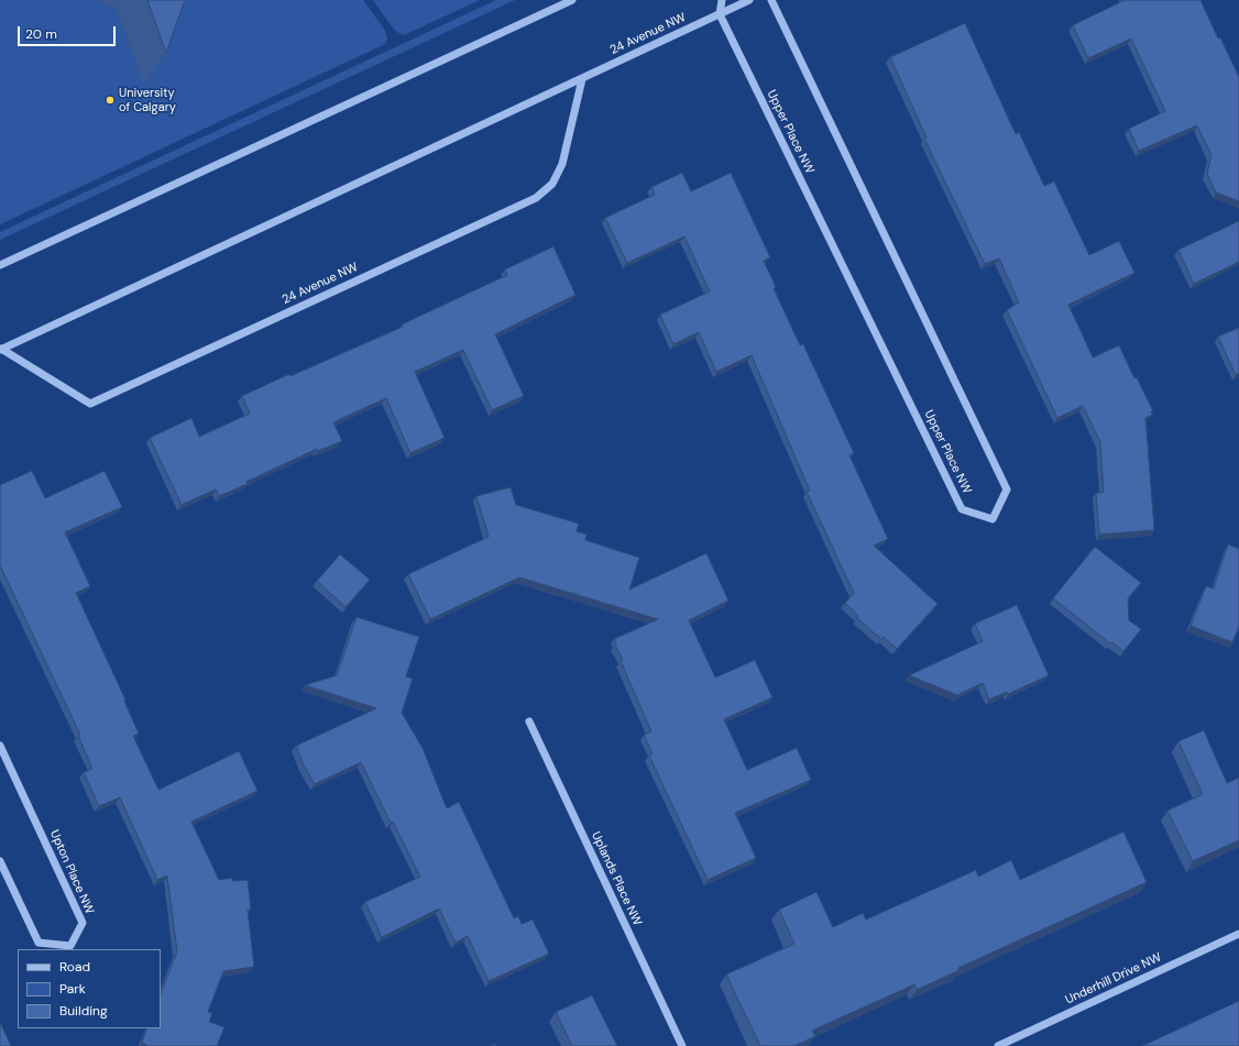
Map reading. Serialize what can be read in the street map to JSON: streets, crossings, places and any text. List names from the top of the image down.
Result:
{
  "streets": {
    "street": [
      "24 Avenue NW",
      "Upper Place NW",
      "Upton Place NW",
      "Uplands Place NW",
      "Underhill Drive NW"
    ]
  },
  "crossings": [
    ["24 Avenue NW", "Upper Place NW"]
  ],
  "places": ["University of Calgary"],
  "legend": ["Road", "Park", "Building"],
  "scale_bar": "20 m"
}
